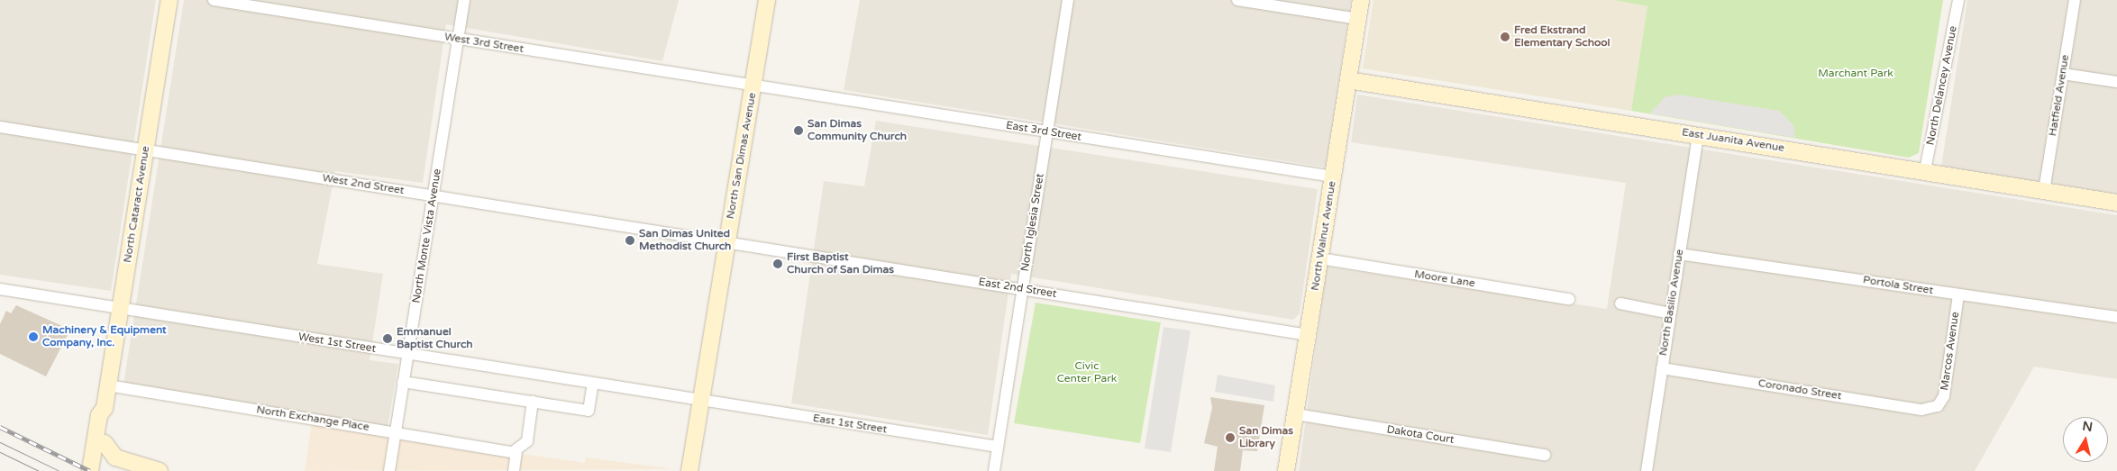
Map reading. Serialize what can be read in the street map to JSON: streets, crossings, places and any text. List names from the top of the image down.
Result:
{
  "streets": {
    "street": [
      "West 3rd Street",
      "North Delancey Avenue",
      "Hatfield Avenue",
      "East 3rd Street",
      "East Juanita Avenue",
      "North San Dimas Avenue",
      "West 2nd Street",
      "North Cataract Avenue",
      "North Iglesia Street",
      "North Monte Vista Avenue",
      "North Walnut Avenue",
      "Moore Lane",
      "Portola Street",
      "East 2nd Street",
      "North Basilio Avenue",
      "West 1st Street",
      "Marcos Avenue",
      "Coronado Street",
      "North Exchange Place",
      "East 1st Street",
      "Dakota Court"
    ]
  },
  "crossings": [
    ["West 3rd Street", "East 3rd Street"],
    ["West 3rd Street", "North San Dimas Avenue"],
    ["West 3rd Street", "North Monte Vista Avenue"],
    ["North Delancey Avenue", "East Juanita Avenue"],
    ["Hatfield Avenue", "East Juanita Avenue"],
    ["East 3rd Street", "North San Dimas Avenue"],
    ["East 3rd Street", "North Iglesia Street"],
    ["East 3rd Street", "North Walnut Avenue"],
    ["East Juanita Avenue", "North Walnut Avenue"],
    ["East Juanita Avenue", "North Basilio Avenue"],
    ["North San Dimas Avenue", "West 2nd Street"],
    ["North San Dimas Avenue", "East 2nd Street"],
    ["North San Dimas Avenue", "West 1st Street"],
    ["North San Dimas Avenue", "East 1st Street"],
    ["West 2nd Street", "North Cataract Avenue"],
    ["West 2nd Street", "North Monte Vista Avenue"],
    ["West 2nd Street", "East 2nd Street"],
    ["North Cataract Avenue", "West 1st Street"],
    ["North Cataract Avenue", "North Exchange Place"],
    ["North Iglesia Street", "East 2nd Street"],
    ["North Iglesia Street", "East 1st Street"],
    ["North Monte Vista Avenue", "West 1st Street"],
    ["North Monte Vista Avenue", "North Exchange Place"],
    ["North Walnut Avenue", "Moore Lane"],
    ["North Walnut Avenue", "East 2nd Street"],
    ["North Walnut Avenue", "Dakota Court"],
    ["Portola Street", "North Basilio Avenue"],
    ["Portola Street", "Marcos Avenue"],
    ["North Basilio Avenue", "Coronado Street"],
    ["West 1st Street", "East 1st Street"],
    ["Marcos Avenue", "Coronado Street"]
  ],
  "parks": ["Marchant Park", "Civic Center Park"],
  "places": [
    "Fred Ekstrand Elementary School",
    "San Dimas Community Church",
    "San Dimas United Methodist Church",
    "First Baptist Church of San Dimas",
    "Machinery & Equipment Company, Inc.",
    "Emmanuel Baptist Church",
    "San Dimas Library"
  ],
  "north": "top"
}
